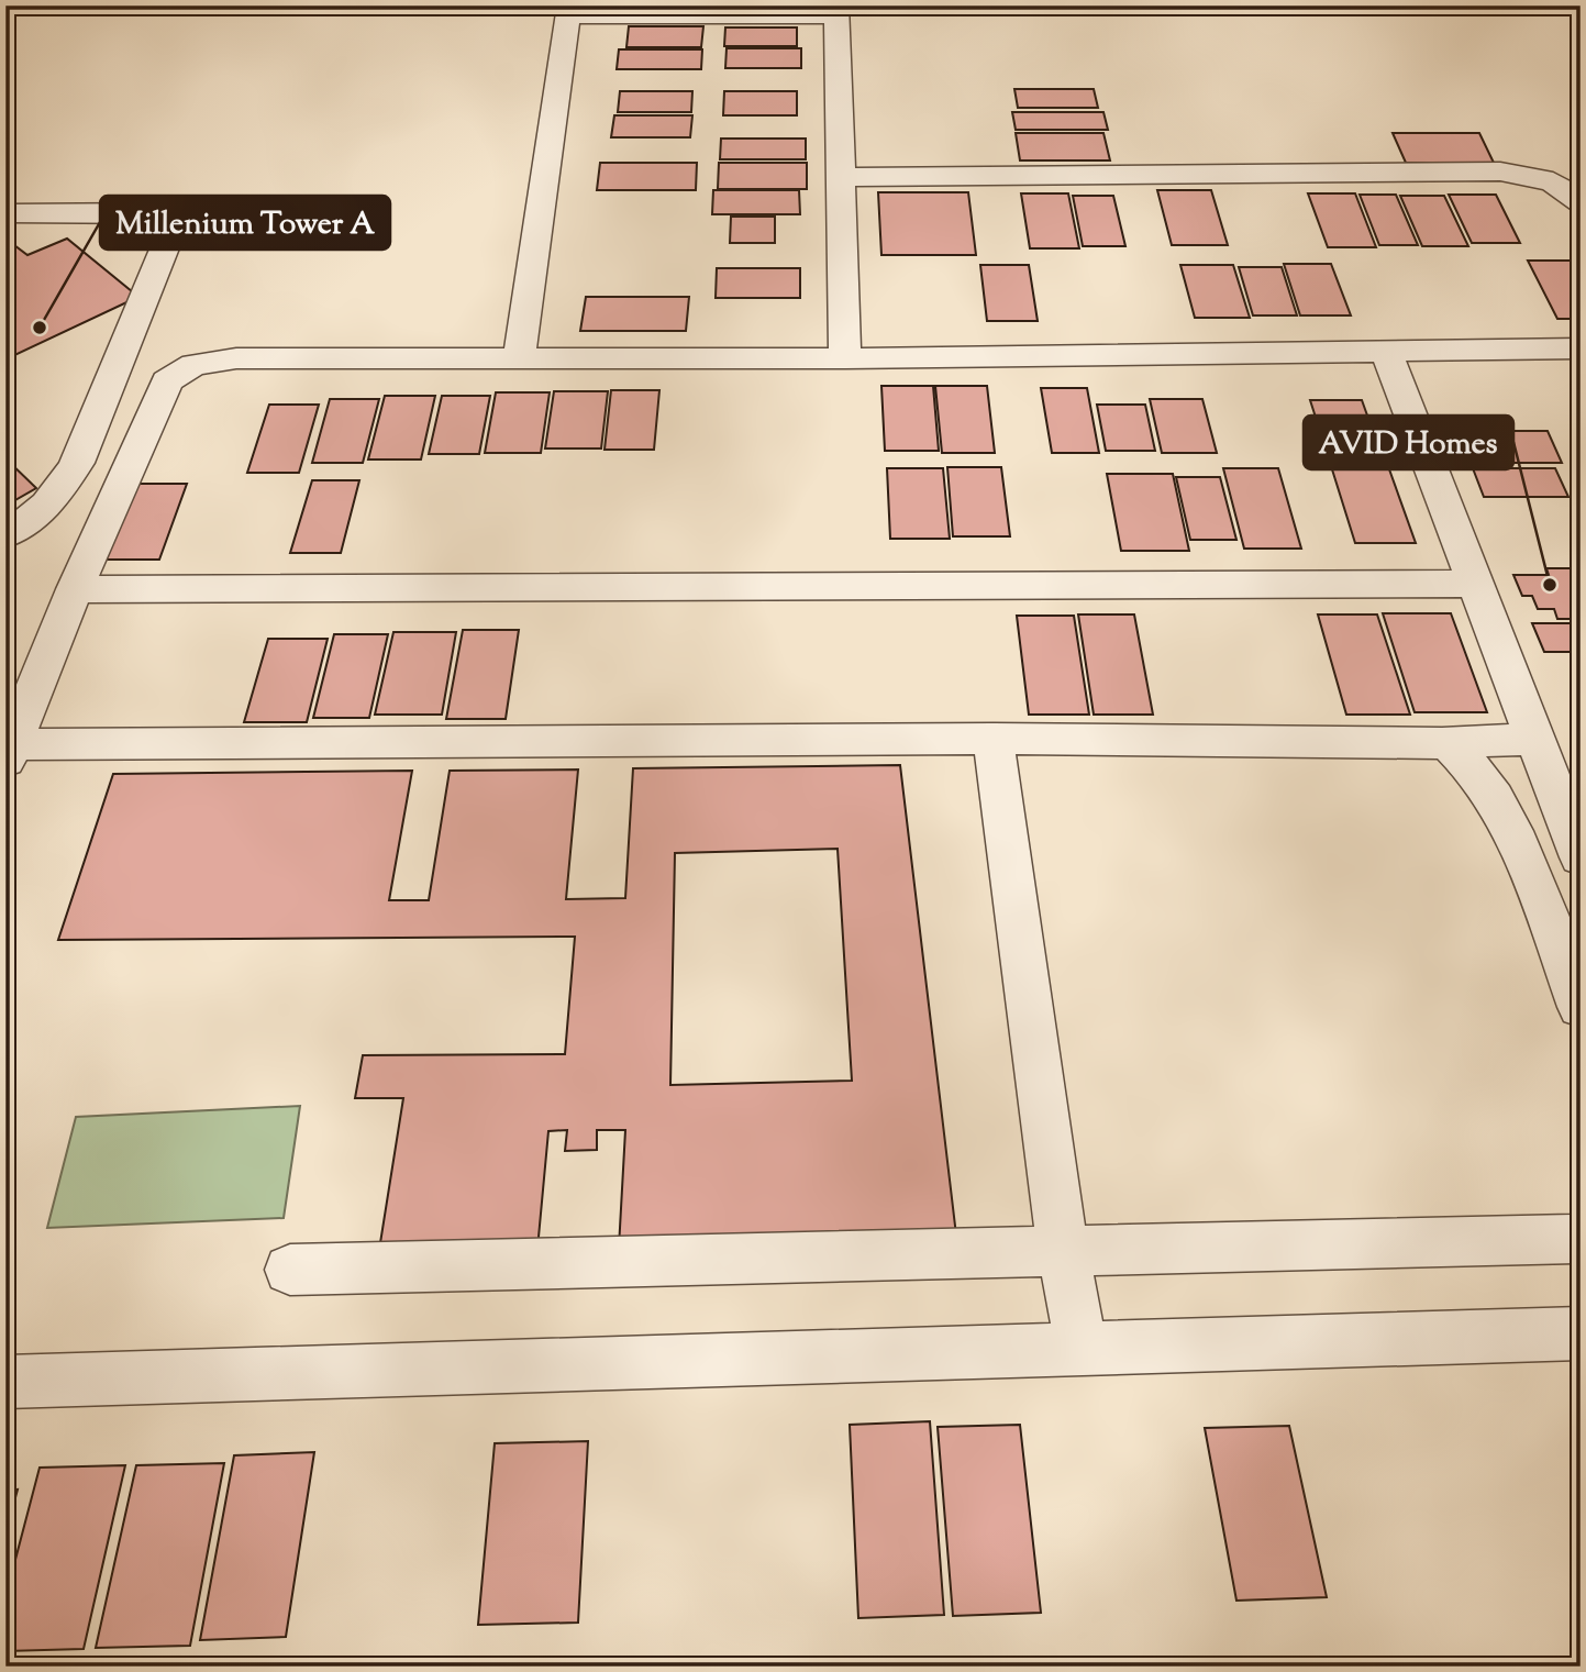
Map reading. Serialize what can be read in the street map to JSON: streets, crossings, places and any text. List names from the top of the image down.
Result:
{
  "places": ["Millenium Tower A", "AVID Homes"]
}
